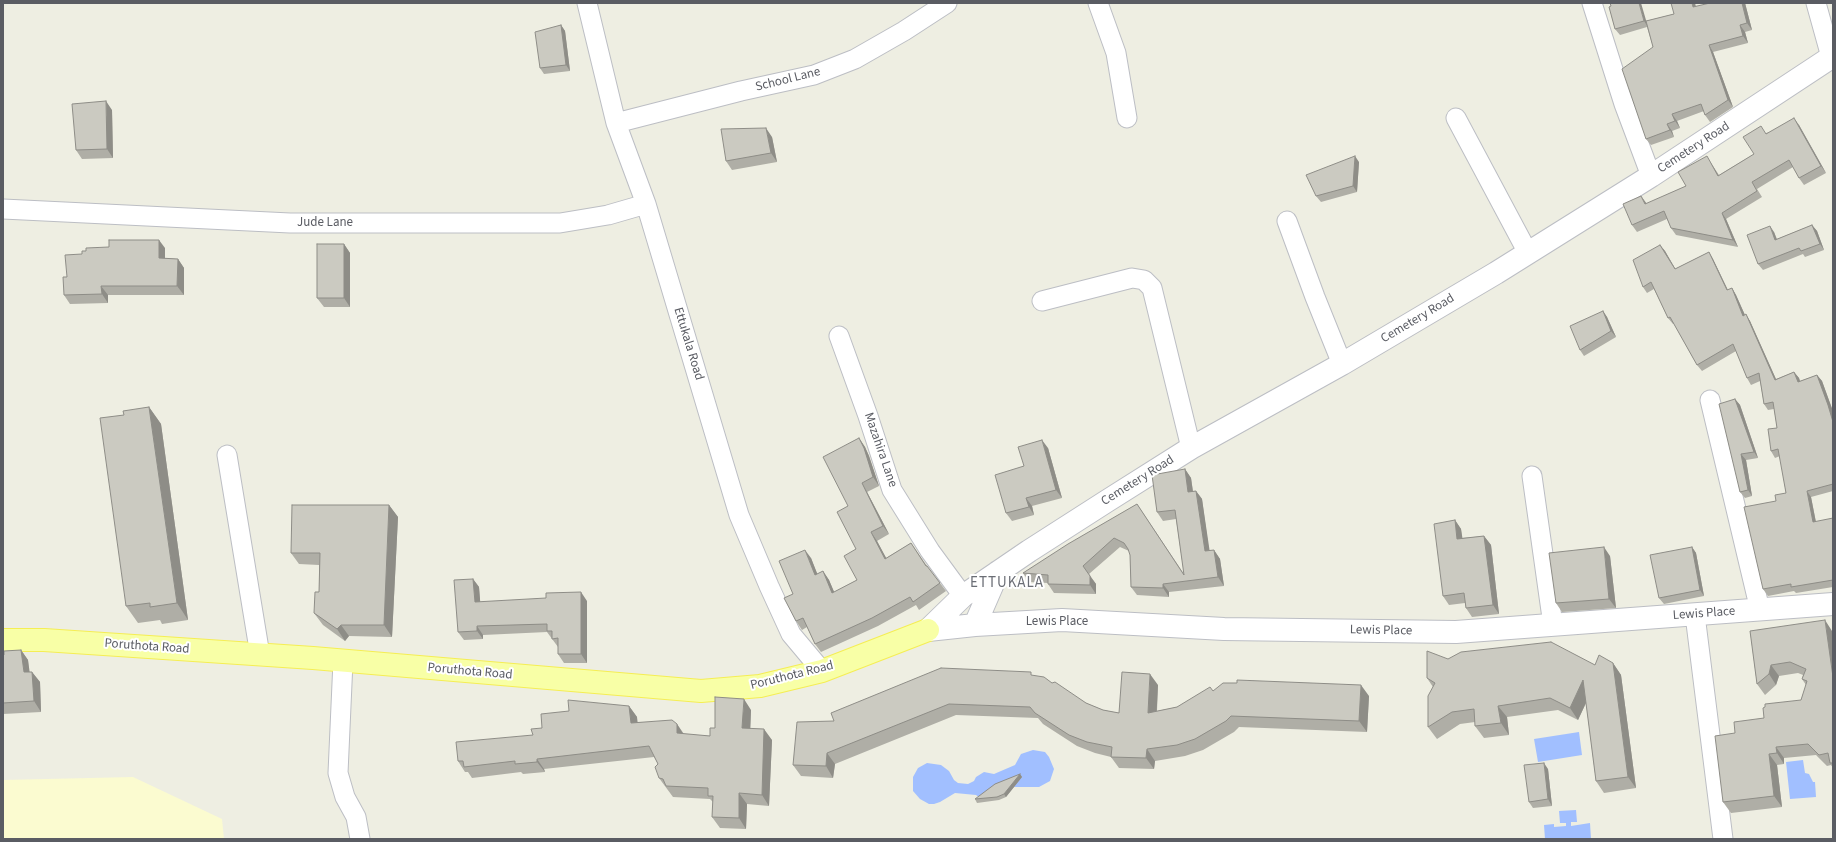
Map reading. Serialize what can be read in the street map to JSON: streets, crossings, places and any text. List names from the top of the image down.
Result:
{
  "streets": {
    "main road": ["Poruthota Road"],
    "street": [
      "School Lane",
      "Cemetery Road",
      "Jude Lane",
      "Ettukala Road",
      "Mazahira Lane",
      "Lewis Place"
    ]
  },
  "crossings": [
    ["School Lane", "Ettukala Road"],
    ["Cemetery Road", "Mazahira Lane"],
    ["Cemetery Road", "Lewis Place"],
    ["Cemetery Road", "Poruthota Road"],
    ["Jude Lane", "Ettukala Road"],
    ["Ettukala Road", "Poruthota Road"],
    ["Lewis Place", "Poruthota Road"]
  ],
  "districts": ["ETTUKALA"]
}
